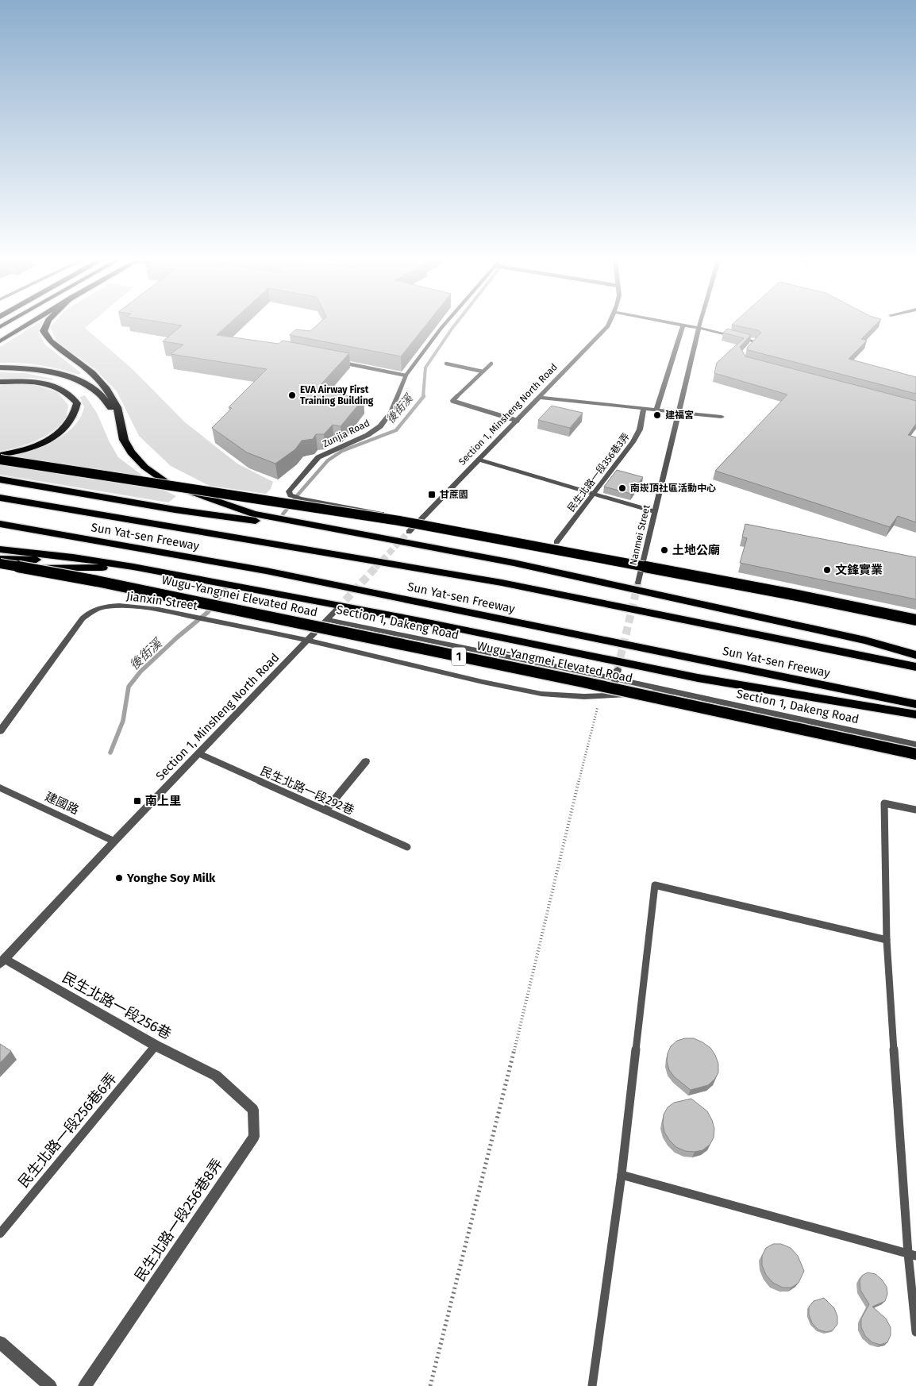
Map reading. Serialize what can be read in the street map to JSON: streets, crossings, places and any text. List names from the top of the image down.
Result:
{
  "streets": {
    "highway": ["Sun Yat-sen Freeway", "Wugu-Yangmei Elevated Road", "1"],
    "street": [
      "Section 1, Minsheng North Road",
      "Zunjia Road",
      "民生北路一段356巷3弄",
      "Nanmei Street",
      "Jianxin Street",
      "Section 1, Dakeng Road",
      "建國路",
      "民生北路一段256巷",
      "民生北路一段256巷8弄"
    ],
    "lane": ["民生北路一段292巷", "民生北路一段256巷6弄"]
  },
  "crossings": [
    ["Section 1, Minsheng North Road", "Zunjia Road"],
    ["Section 1, Minsheng North Road", "Jianxin Street"],
    ["Section 1, Minsheng North Road", "Section 1, Dakeng Road"],
    ["Section 1, Minsheng North Road", "民生北路一段292巷"],
    ["Section 1, Minsheng North Road", "建國路"],
    ["Section 1, Minsheng North Road", "民生北路一段256巷"],
    ["Jianxin Street", "Section 1, Dakeng Road"],
    ["民生北路一段256巷", "民生北路一段256巷6弄"],
    ["民生北路一段256巷", "民生北路一段256巷8弄"]
  ],
  "water": ["後街溪"],
  "places": {
    "other": [
      "EVA Airway First Training Building",
      "建福宮",
      "南崁頂社區活動中心",
      "土地公廟",
      "文鋒實業",
      "Yonghe Soy Milk"
    ],
    "transit": ["甘蔗園", "南上里"]
  }
}
